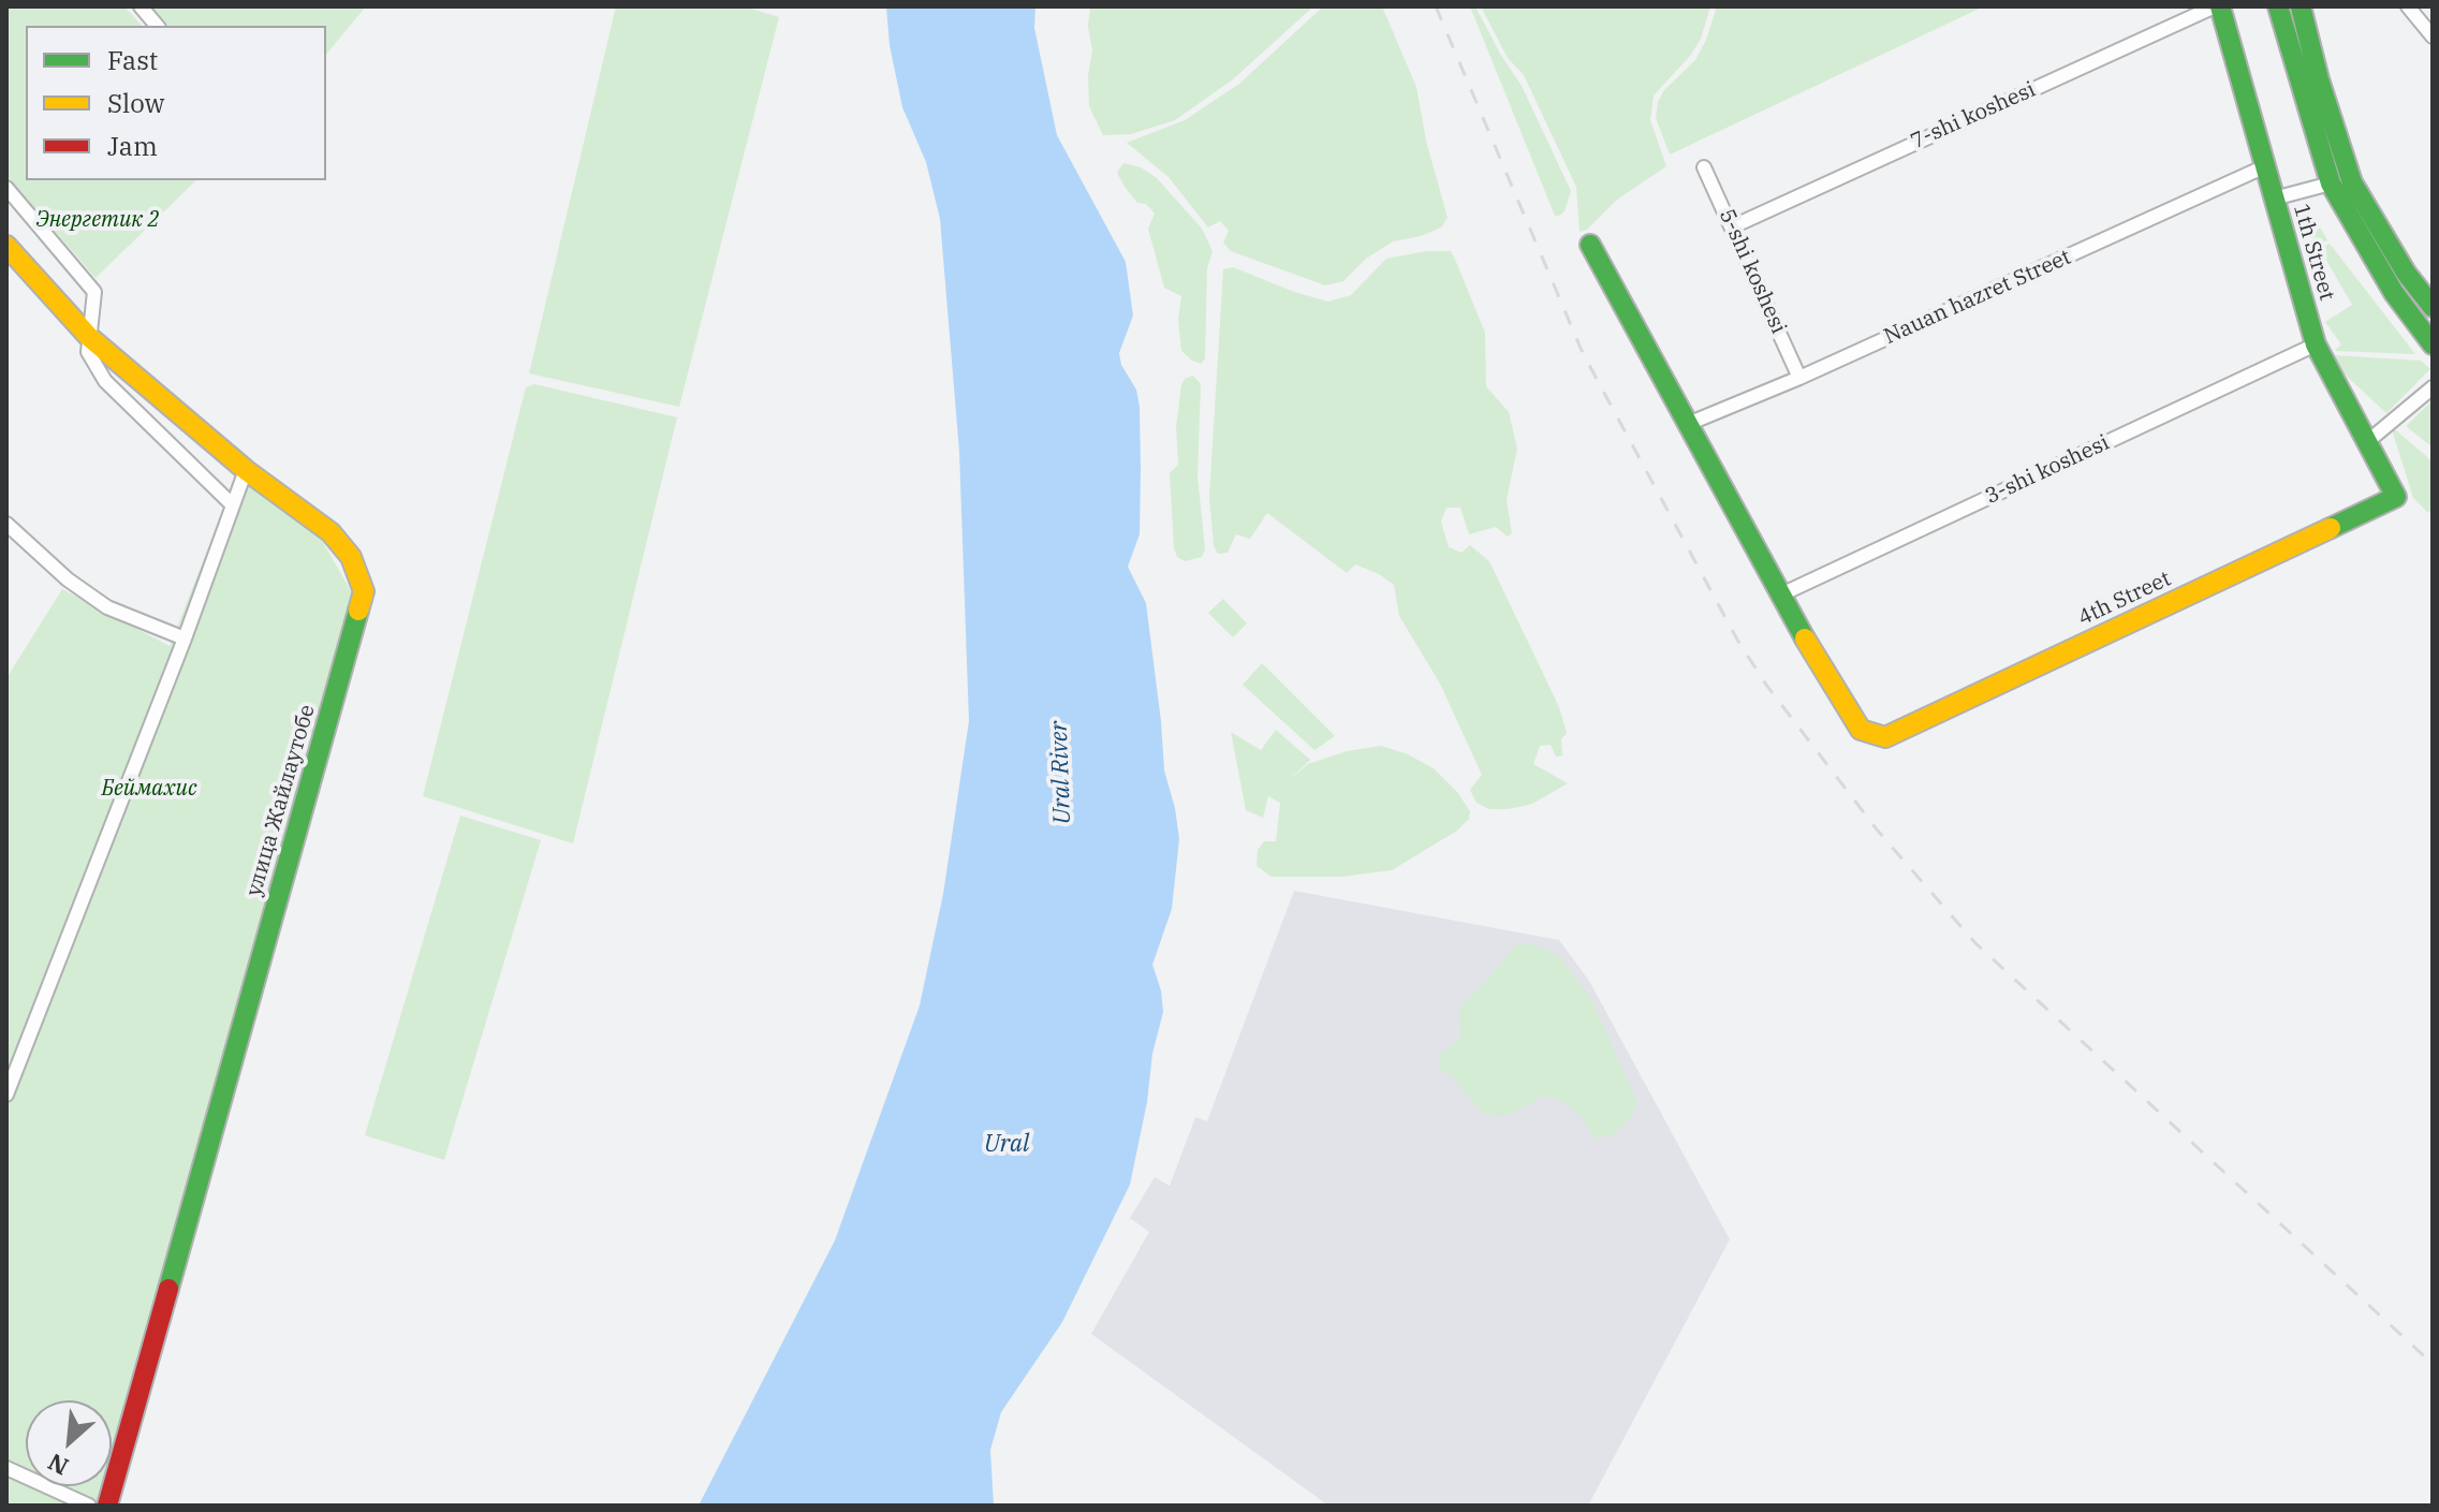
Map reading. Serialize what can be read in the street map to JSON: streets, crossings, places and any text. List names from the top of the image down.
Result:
{
  "streets": {
    "main road": ["1th Street", "4th Street", "улица Жайлаутобе"],
    "street": [
      "7-shi koshesi",
      "5-shi koshesi",
      "Nauan hazret Street",
      "3-shi koshesi"
    ]
  },
  "crossings": [
    ["7-shi koshesi", "1th Street"],
    ["7-shi koshesi", "5-shi koshesi"],
    ["1th Street", "Nauan hazret Street"],
    ["1th Street", "3-shi koshesi"],
    ["1th Street", "4th Street"],
    ["5-shi koshesi", "Nauan hazret Street"],
    ["3-shi koshesi", "4th Street"]
  ],
  "water": ["Ural River", "Ural"],
  "parks": ["Энергетик 2", "Беймахис"],
  "legend": ["Fast", "Slow", "Jam"],
  "north": "bottom left"
}
